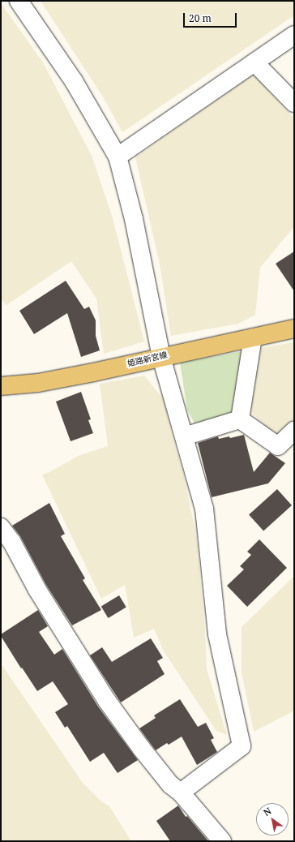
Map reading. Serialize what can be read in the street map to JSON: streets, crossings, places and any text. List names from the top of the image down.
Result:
{
  "streets": {
    "main road": ["姫路新宮線"]
  },
  "scale_bar": "20 m",
  "north": "top left"
}
